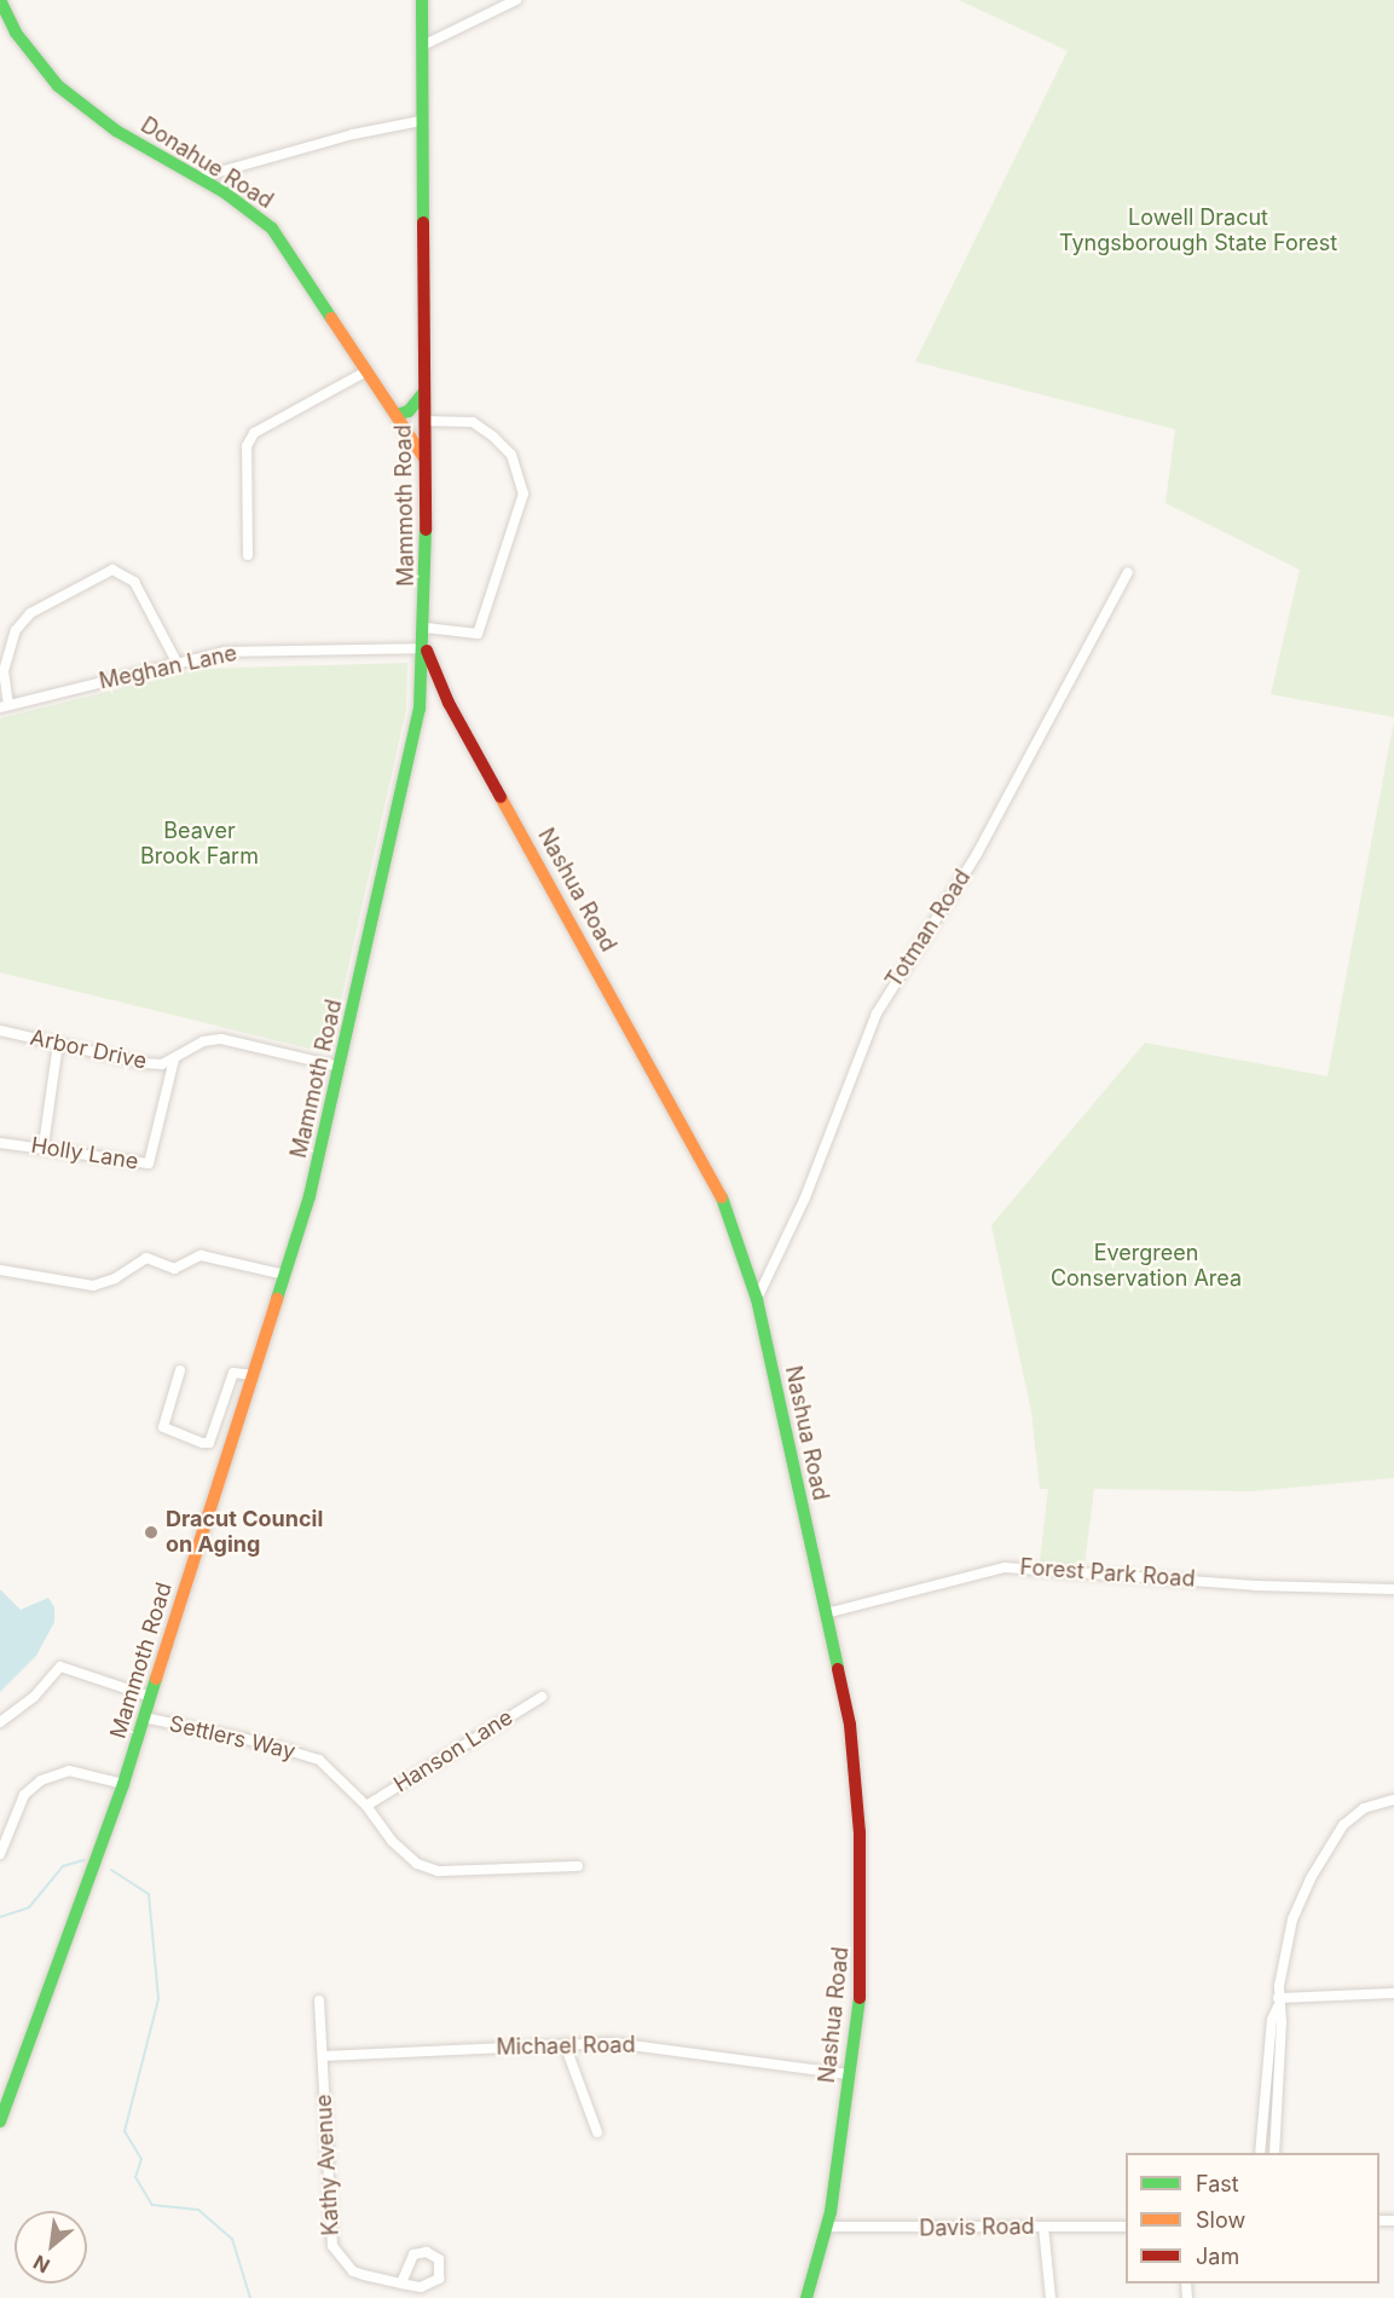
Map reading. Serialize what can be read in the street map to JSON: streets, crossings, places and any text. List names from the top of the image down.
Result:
{
  "streets": {
    "main road": ["Donahue Road", "Mammoth Road", "Nashua Road"],
    "street": [
      "Meghan Lane",
      "Totman Road",
      "Arbor Drive",
      "Holly Lane",
      "Forest Park Road",
      "Settlers Way",
      "Hanson Lane",
      "Michael Road",
      "Kathy Avenue",
      "Davis Road"
    ]
  },
  "crossings": [
    ["Donahue Road", "Mammoth Road"],
    ["Mammoth Road", "Meghan Lane"],
    ["Mammoth Road", "Nashua Road"],
    ["Mammoth Road", "Arbor Drive"],
    ["Mammoth Road", "Settlers Way"],
    ["Meghan Lane", "Nashua Road"],
    ["Nashua Road", "Totman Road"],
    ["Nashua Road", "Forest Park Road"],
    ["Nashua Road", "Michael Road"],
    ["Nashua Road", "Davis Road"],
    ["Arbor Drive", "Holly Lane"],
    ["Settlers Way", "Hanson Lane"],
    ["Michael Road", "Kathy Avenue"]
  ],
  "parks": ["Lowell Dracut Tyngsborough State Forest", "Beaver Brook Farm", "Evergreen Conservation Area"],
  "places": ["Dracut Council on Aging"],
  "legend": ["Fast", "Slow", "Jam"],
  "north": "bottom left"
}
